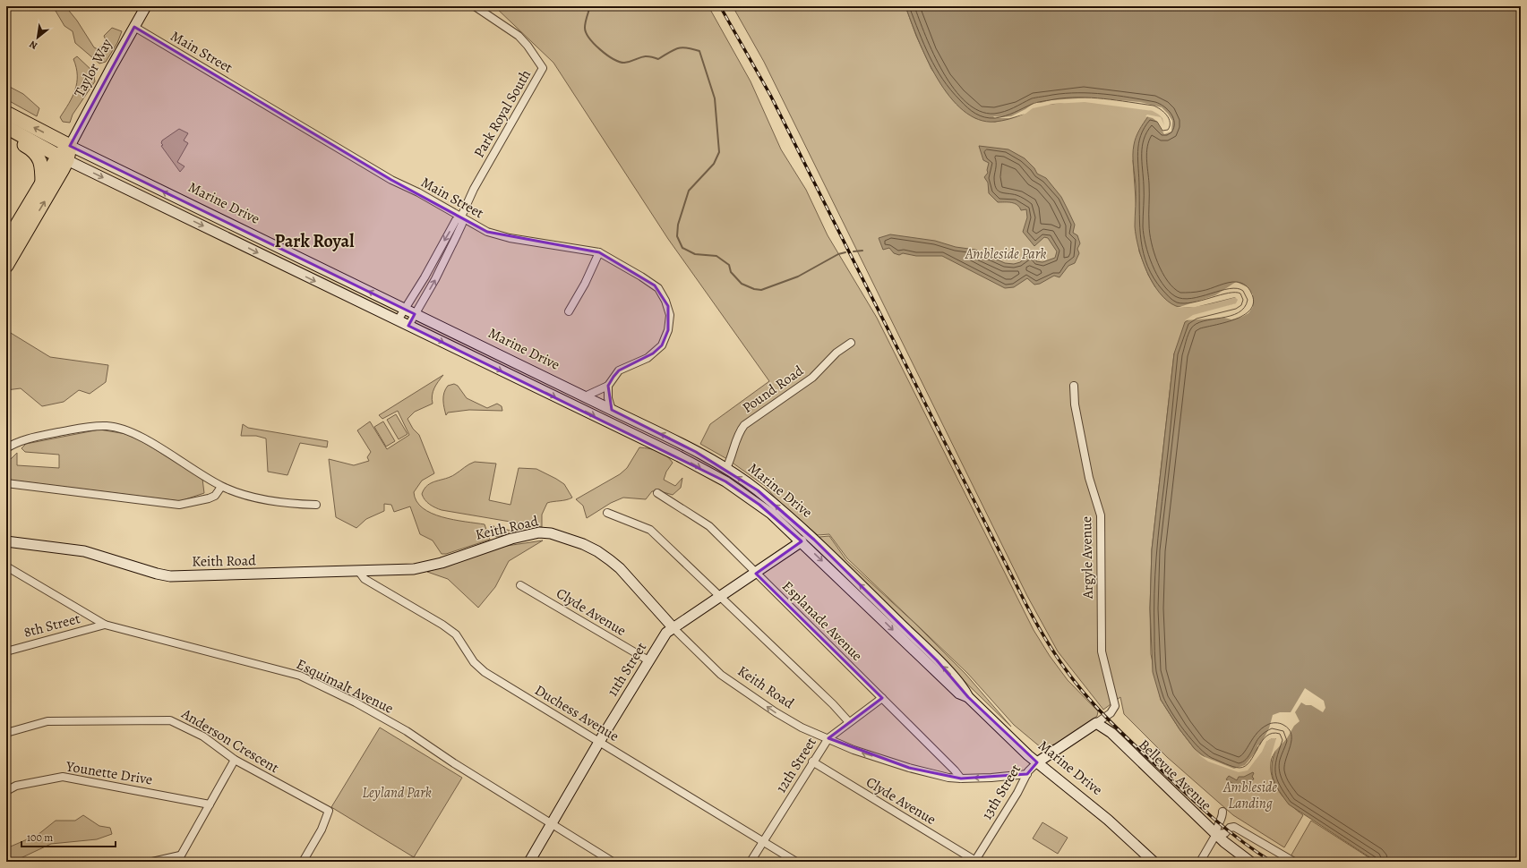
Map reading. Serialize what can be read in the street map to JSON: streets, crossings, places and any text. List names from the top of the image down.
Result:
{
  "streets": {
    "highway": ["Taylor Way", "Marine Drive"],
    "main road": [
      "Keith Road",
      "11th Street",
      "Bellevue Avenue",
      "13th Street"
    ],
    "street": [
      "Main Street",
      "Park Royal South",
      "Pound Road",
      "Argyle Avenue",
      "Clyde Avenue",
      "Esplanade Avenue",
      "8th Street",
      "Esquimalt Avenue",
      "Duchess Avenue",
      "Anderson Crescent",
      "12th Street",
      "Younette Drive"
    ]
  },
  "crossings": [
    ["Main Street", "Taylor Way"],
    ["Main Street", "Park Royal South"],
    ["Taylor Way", "Marine Drive"],
    ["Park Royal South", "Marine Drive"],
    ["Marine Drive", "Pound Road"],
    ["Marine Drive", "11th Street"],
    ["Marine Drive", "13th Street"],
    ["Keith Road", "Esplanade Avenue"],
    ["Keith Road", "11th Street"],
    ["Keith Road", "Duchess Avenue"],
    ["Keith Road", "12th Street"],
    ["Keith Road", "13th Street"],
    ["Argyle Avenue", "13th Street"],
    ["Clyde Avenue", "11th Street"],
    ["Clyde Avenue", "12th Street"],
    ["Clyde Avenue", "13th Street"],
    ["Esplanade Avenue", "11th Street"],
    ["Esplanade Avenue", "12th Street"],
    ["8th Street", "Esquimalt Avenue"],
    ["11th Street", "Esquimalt Avenue"],
    ["11th Street", "Duchess Avenue"],
    ["Duchess Avenue", "12th Street"],
    ["Bellevue Avenue", "13th Street"]
  ],
  "districts": ["Park Royal"],
  "parks": ["Ambleside Park", "Ambleside Landing", "Leyland Park"],
  "scale_bar": "100 m",
  "north": "bottom left"
}
